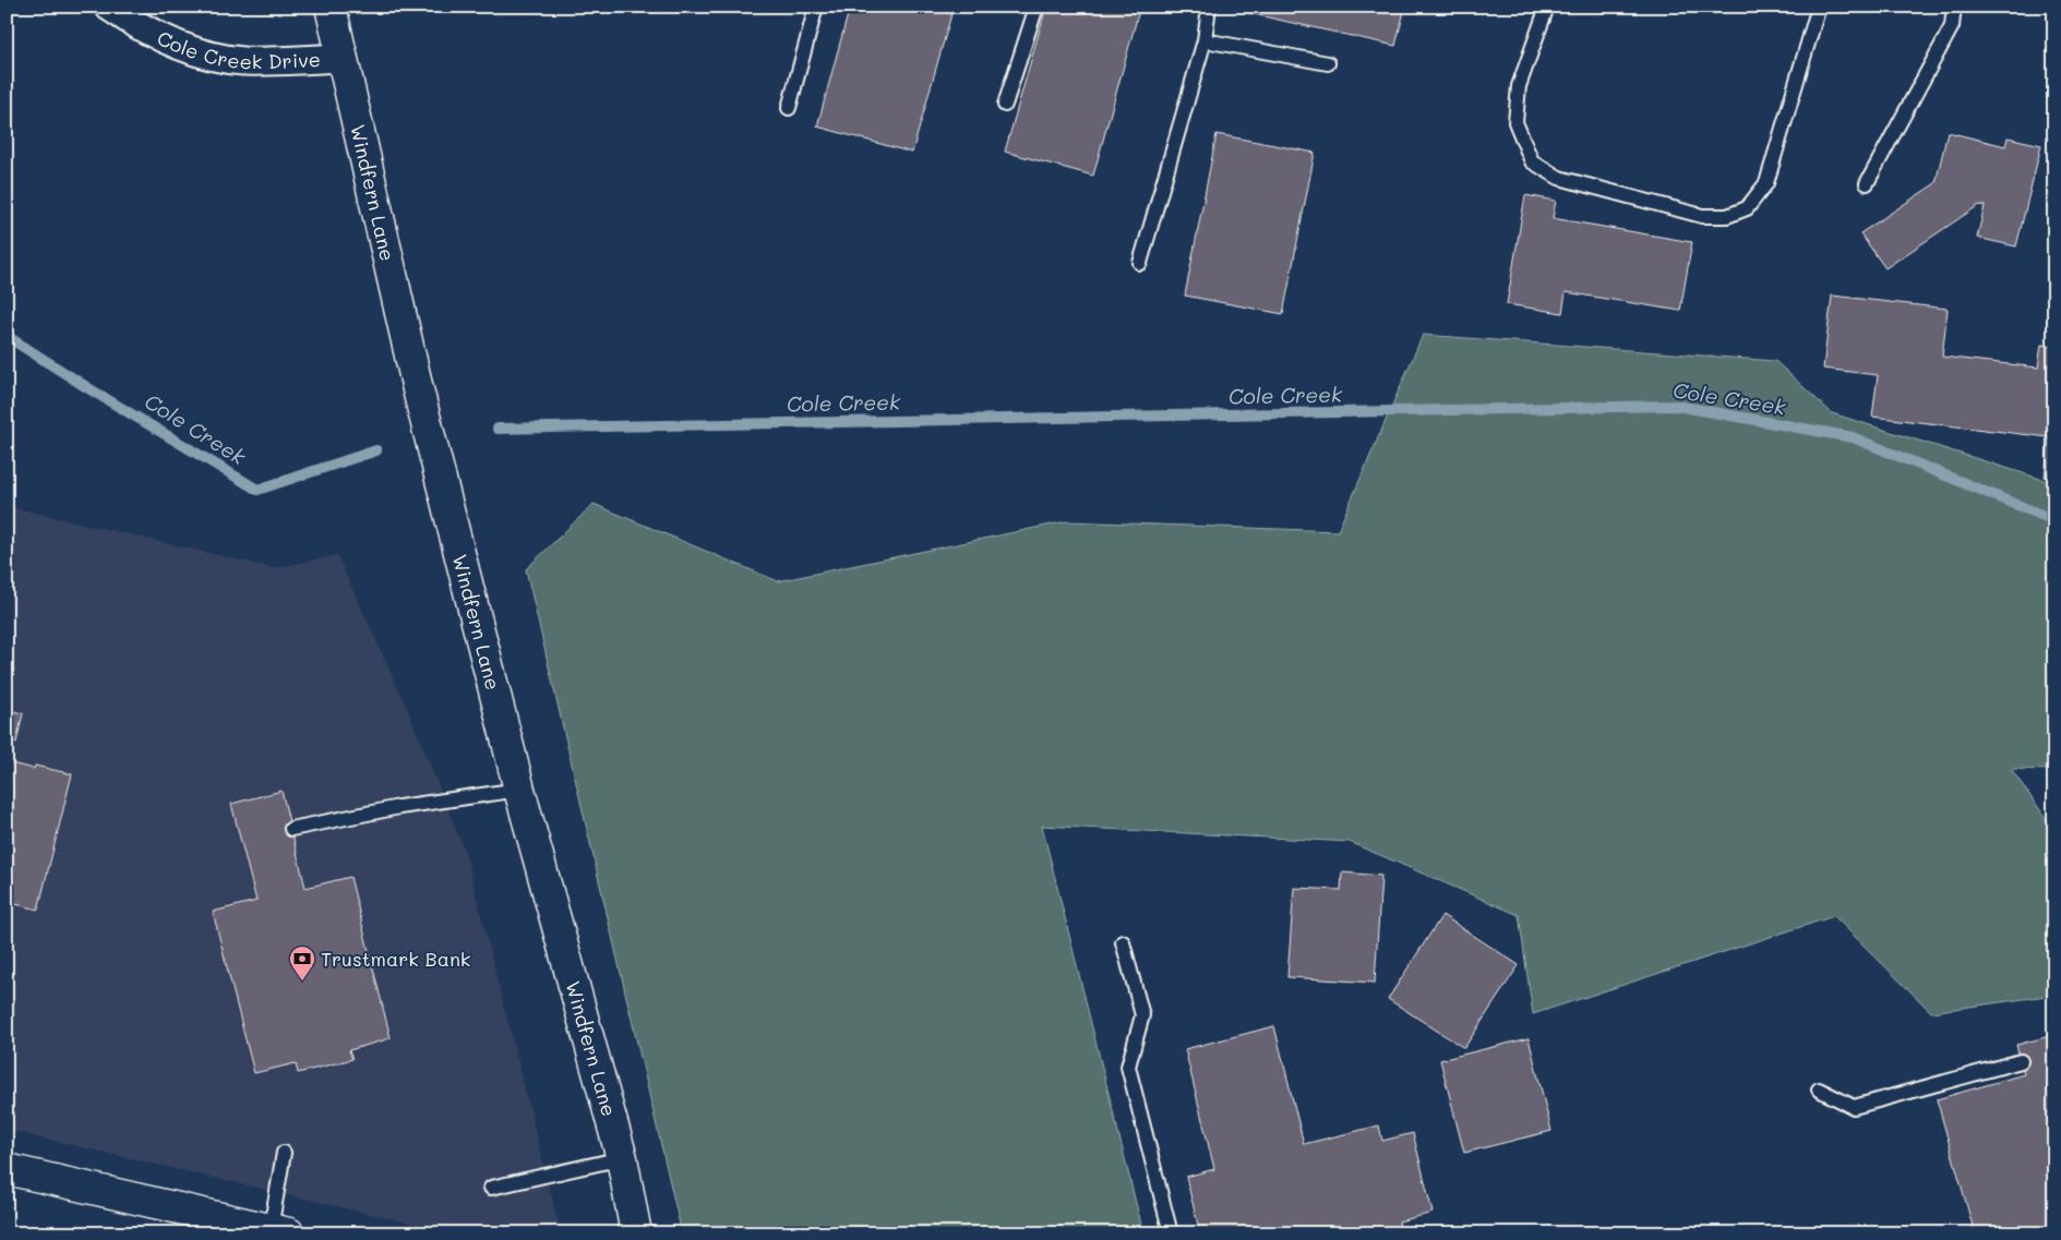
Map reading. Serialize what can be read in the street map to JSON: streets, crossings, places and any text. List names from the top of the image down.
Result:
{
  "streets": {
    "street": ["Cole Creek Drive", "Windfern Lane"]
  },
  "crossings": [
    ["Cole Creek Drive", "Windfern Lane"]
  ],
  "water": ["Cole Creek"],
  "places": {
    "bank": ["Trustmark Bank"]
  }
}
